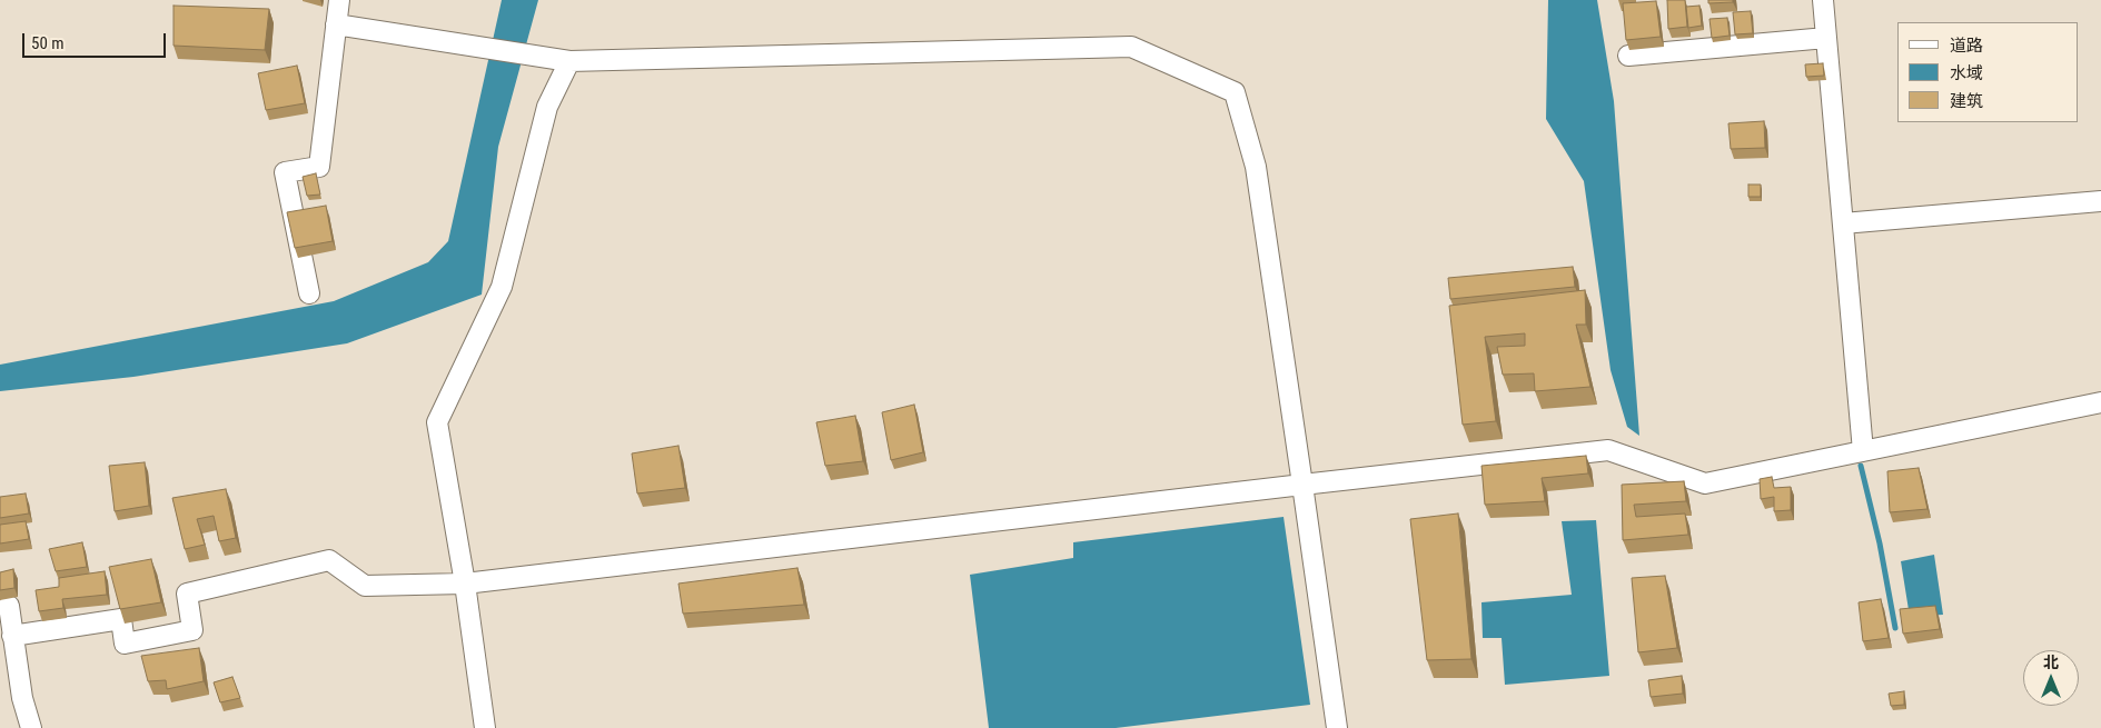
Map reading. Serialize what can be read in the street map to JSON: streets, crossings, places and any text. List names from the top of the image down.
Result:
{
  "legend": ["道路", "水域", "建筑"],
  "scale_bar": "50 m",
  "north": "top"
}
